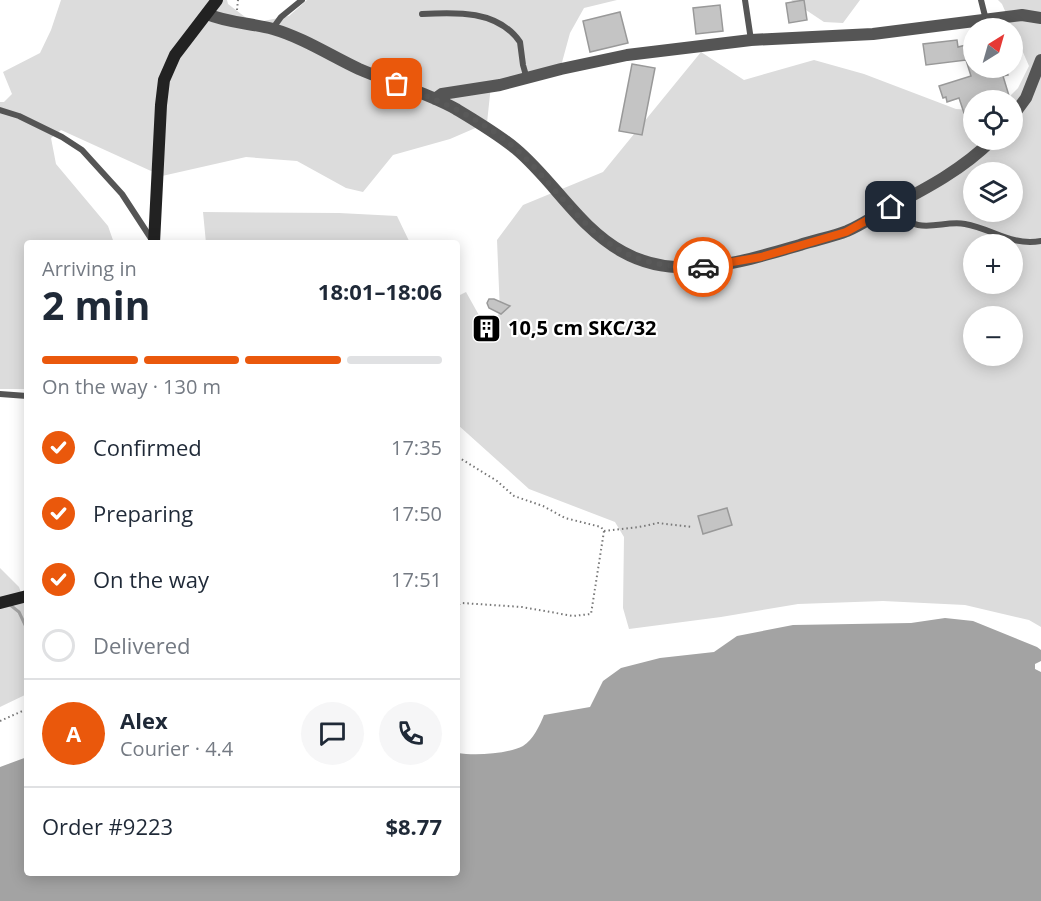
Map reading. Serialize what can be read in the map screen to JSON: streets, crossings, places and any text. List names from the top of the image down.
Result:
{
  "places": {
    "building": ["10,5 cm SKC/32"]
  },
  "north": "top right",
  "page": {
    "map_buttons": ["+", "−"],
    "heading": ["2 min", "Arriving in", "18:01–18:06"],
    "panel": [
      "Alex",
      "Courier · 4.4",
      "Order #9223",
      "$8.77"
    ],
    "bar": "On the way · 130 m",
    "list": [
      ["Confirmed", "17:35"],
      ["Preparing", "17:50"],
      ["On the way", "17:51"],
      "Delivered"
    ],
    "round": "A"
  }
}
